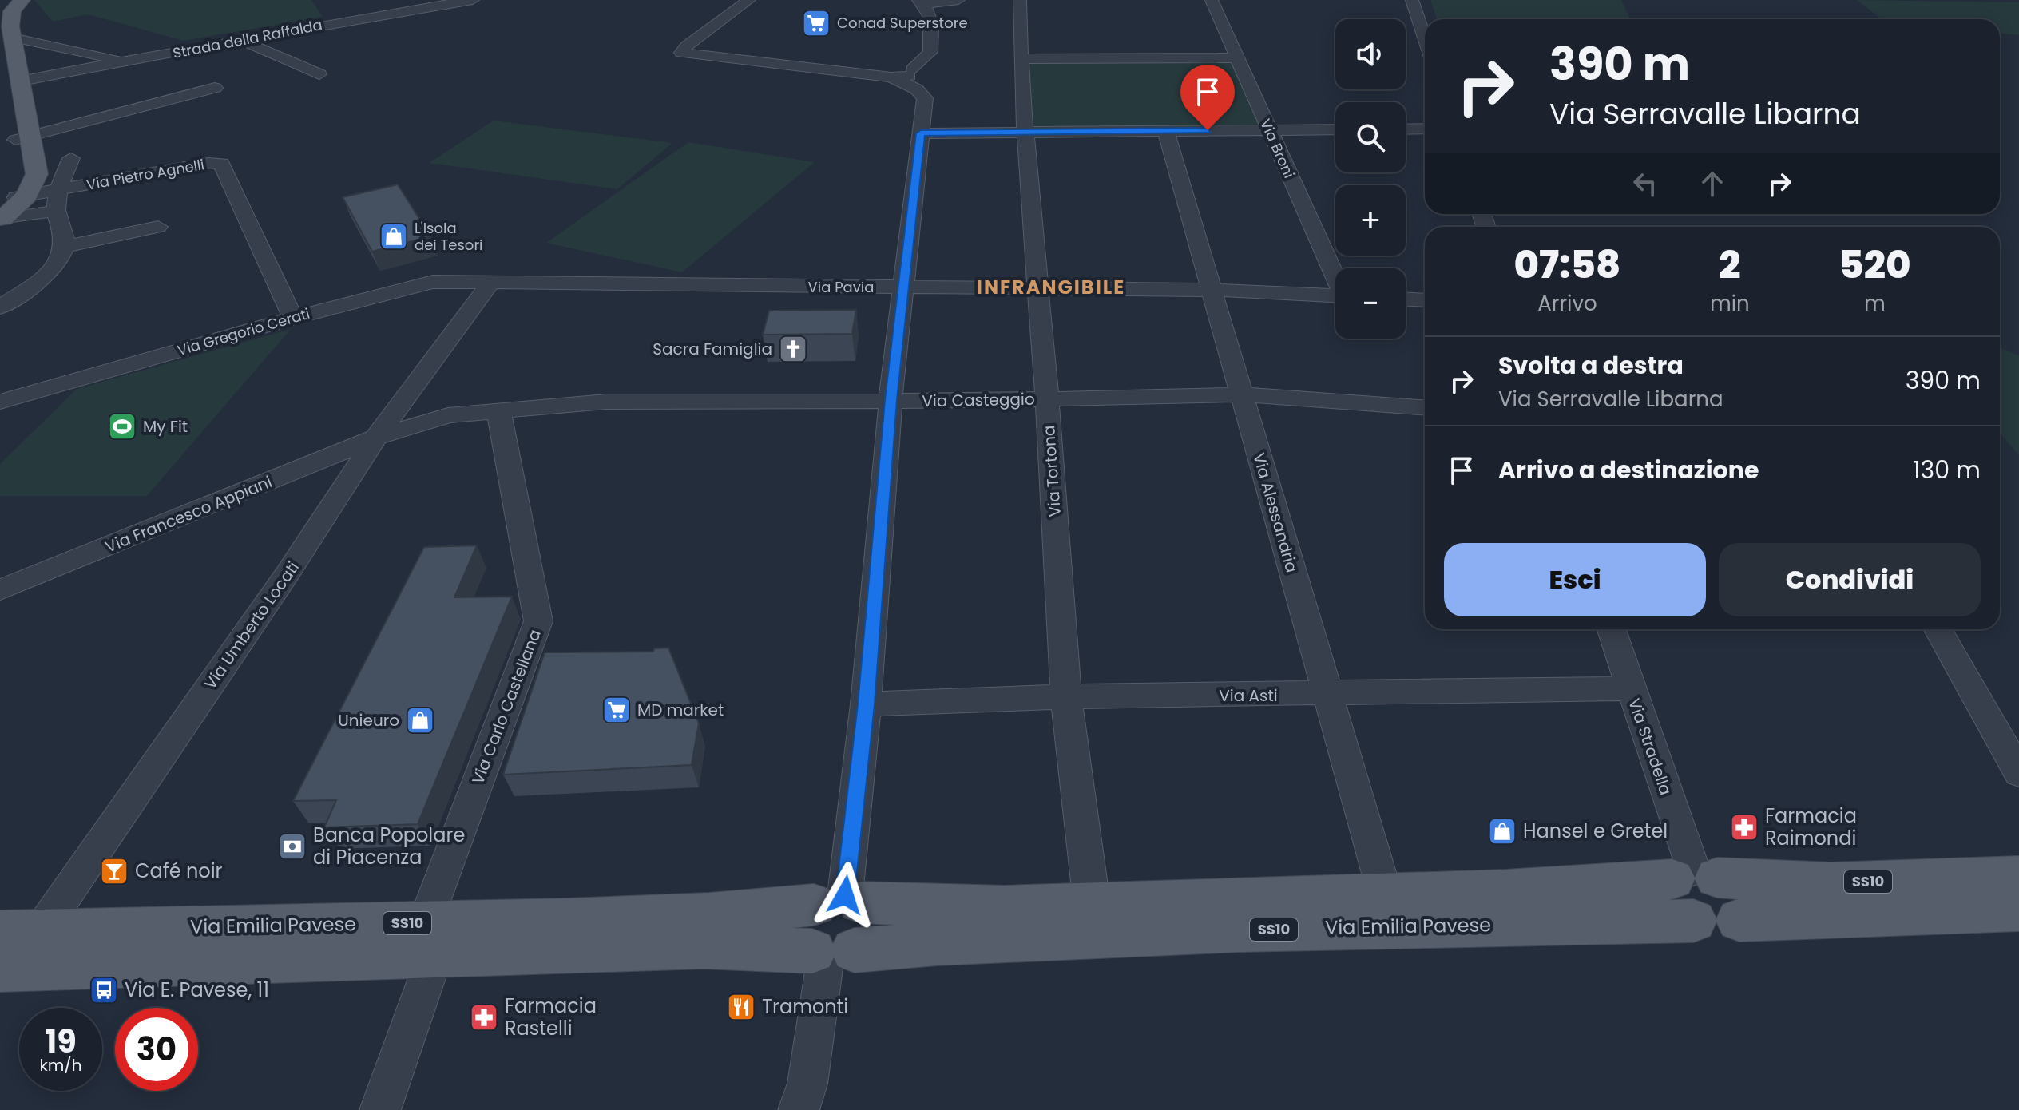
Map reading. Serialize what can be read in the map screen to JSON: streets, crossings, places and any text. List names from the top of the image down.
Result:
{
  "streets": {
    "main road": ["SS10", "Via Emilia Pavese"],
    "street": [
      "Strada della Raffalda",
      "Via Broni",
      "Via Pietro Agnelli",
      "Via Pavia",
      "Via Gregorio Cerati",
      "Via Casteggio",
      "Via Tortona",
      "Via Alessandria",
      "Via Francesco Appiani",
      "Via Umberto Locati",
      "Via Asti",
      "Via Carlo Castellana",
      "Via Stradella"
    ]
  },
  "crossings": [
    ["Via Pietro Agnelli", "Via Gregorio Cerati"],
    ["Via Pavia", "Via Gregorio Cerati"],
    ["Via Pavia", "Via Tortona"],
    ["Via Pavia", "Via Alessandria"],
    ["Via Pavia", "Via Umberto Locati"],
    ["Via Gregorio Cerati", "Via Umberto Locati"],
    ["Via Casteggio", "Via Tortona"],
    ["Via Casteggio", "Via Alessandria"],
    ["Via Casteggio", "Via Francesco Appiani"],
    ["Via Casteggio", "Via Umberto Locati"],
    ["Via Casteggio", "Via Carlo Castellana"],
    ["Via Tortona", "Via Asti"],
    ["Via Tortona", "Via Emilia Pavese"],
    ["Via Alessandria", "Via Asti"],
    ["Via Alessandria", "Via Emilia Pavese"],
    ["Via Francesco Appiani", "Via Umberto Locati"],
    ["Via Umberto Locati", "Via Emilia Pavese"],
    ["Via Asti", "Via Stradella"],
    ["Via Carlo Castellana", "Via Emilia Pavese"],
    ["Via Stradella", "Via Emilia Pavese"]
  ],
  "districts": ["INFRANGIBILE"],
  "places": {
    "supermarket": ["Conad Superstore", "MD market"],
    "shop": ["L'Isola dei Tesori", "Unieuro", "Hansel e Gretel"],
    "church": ["Sacra Famiglia"],
    "sports": ["My Fit"],
    "pharmacy": ["Farmacia Raimondi", "Farmacia Rastelli"],
    "bank": ["Banca Popolare di Piacenza"],
    "bar": ["Café noir"],
    "bus stop": ["Via E. Pavese, 11"],
    "restaurant": ["Tramonti"]
  },
  "page": {
    "map_buttons": ["+", "−"],
    "turn": ["390 m", "Via Serravalle Libarna"],
    "eta": [
      "07:58",
      "Arrivo",
      "2",
      "min",
      "520",
      "m"
    ],
    "list": [
      {
        "name": "Svolta a destra",
        "note": "Via Serravalle Libarna",
        "value": "390 m"
      },
      {
        "name": "Arrivo a destinazione",
        "value": "130 m"
      }
    ],
    "buttons": ["Esci", "Condividi"],
    "speed": "19 km/h",
    "limit": "30"
  }
}
